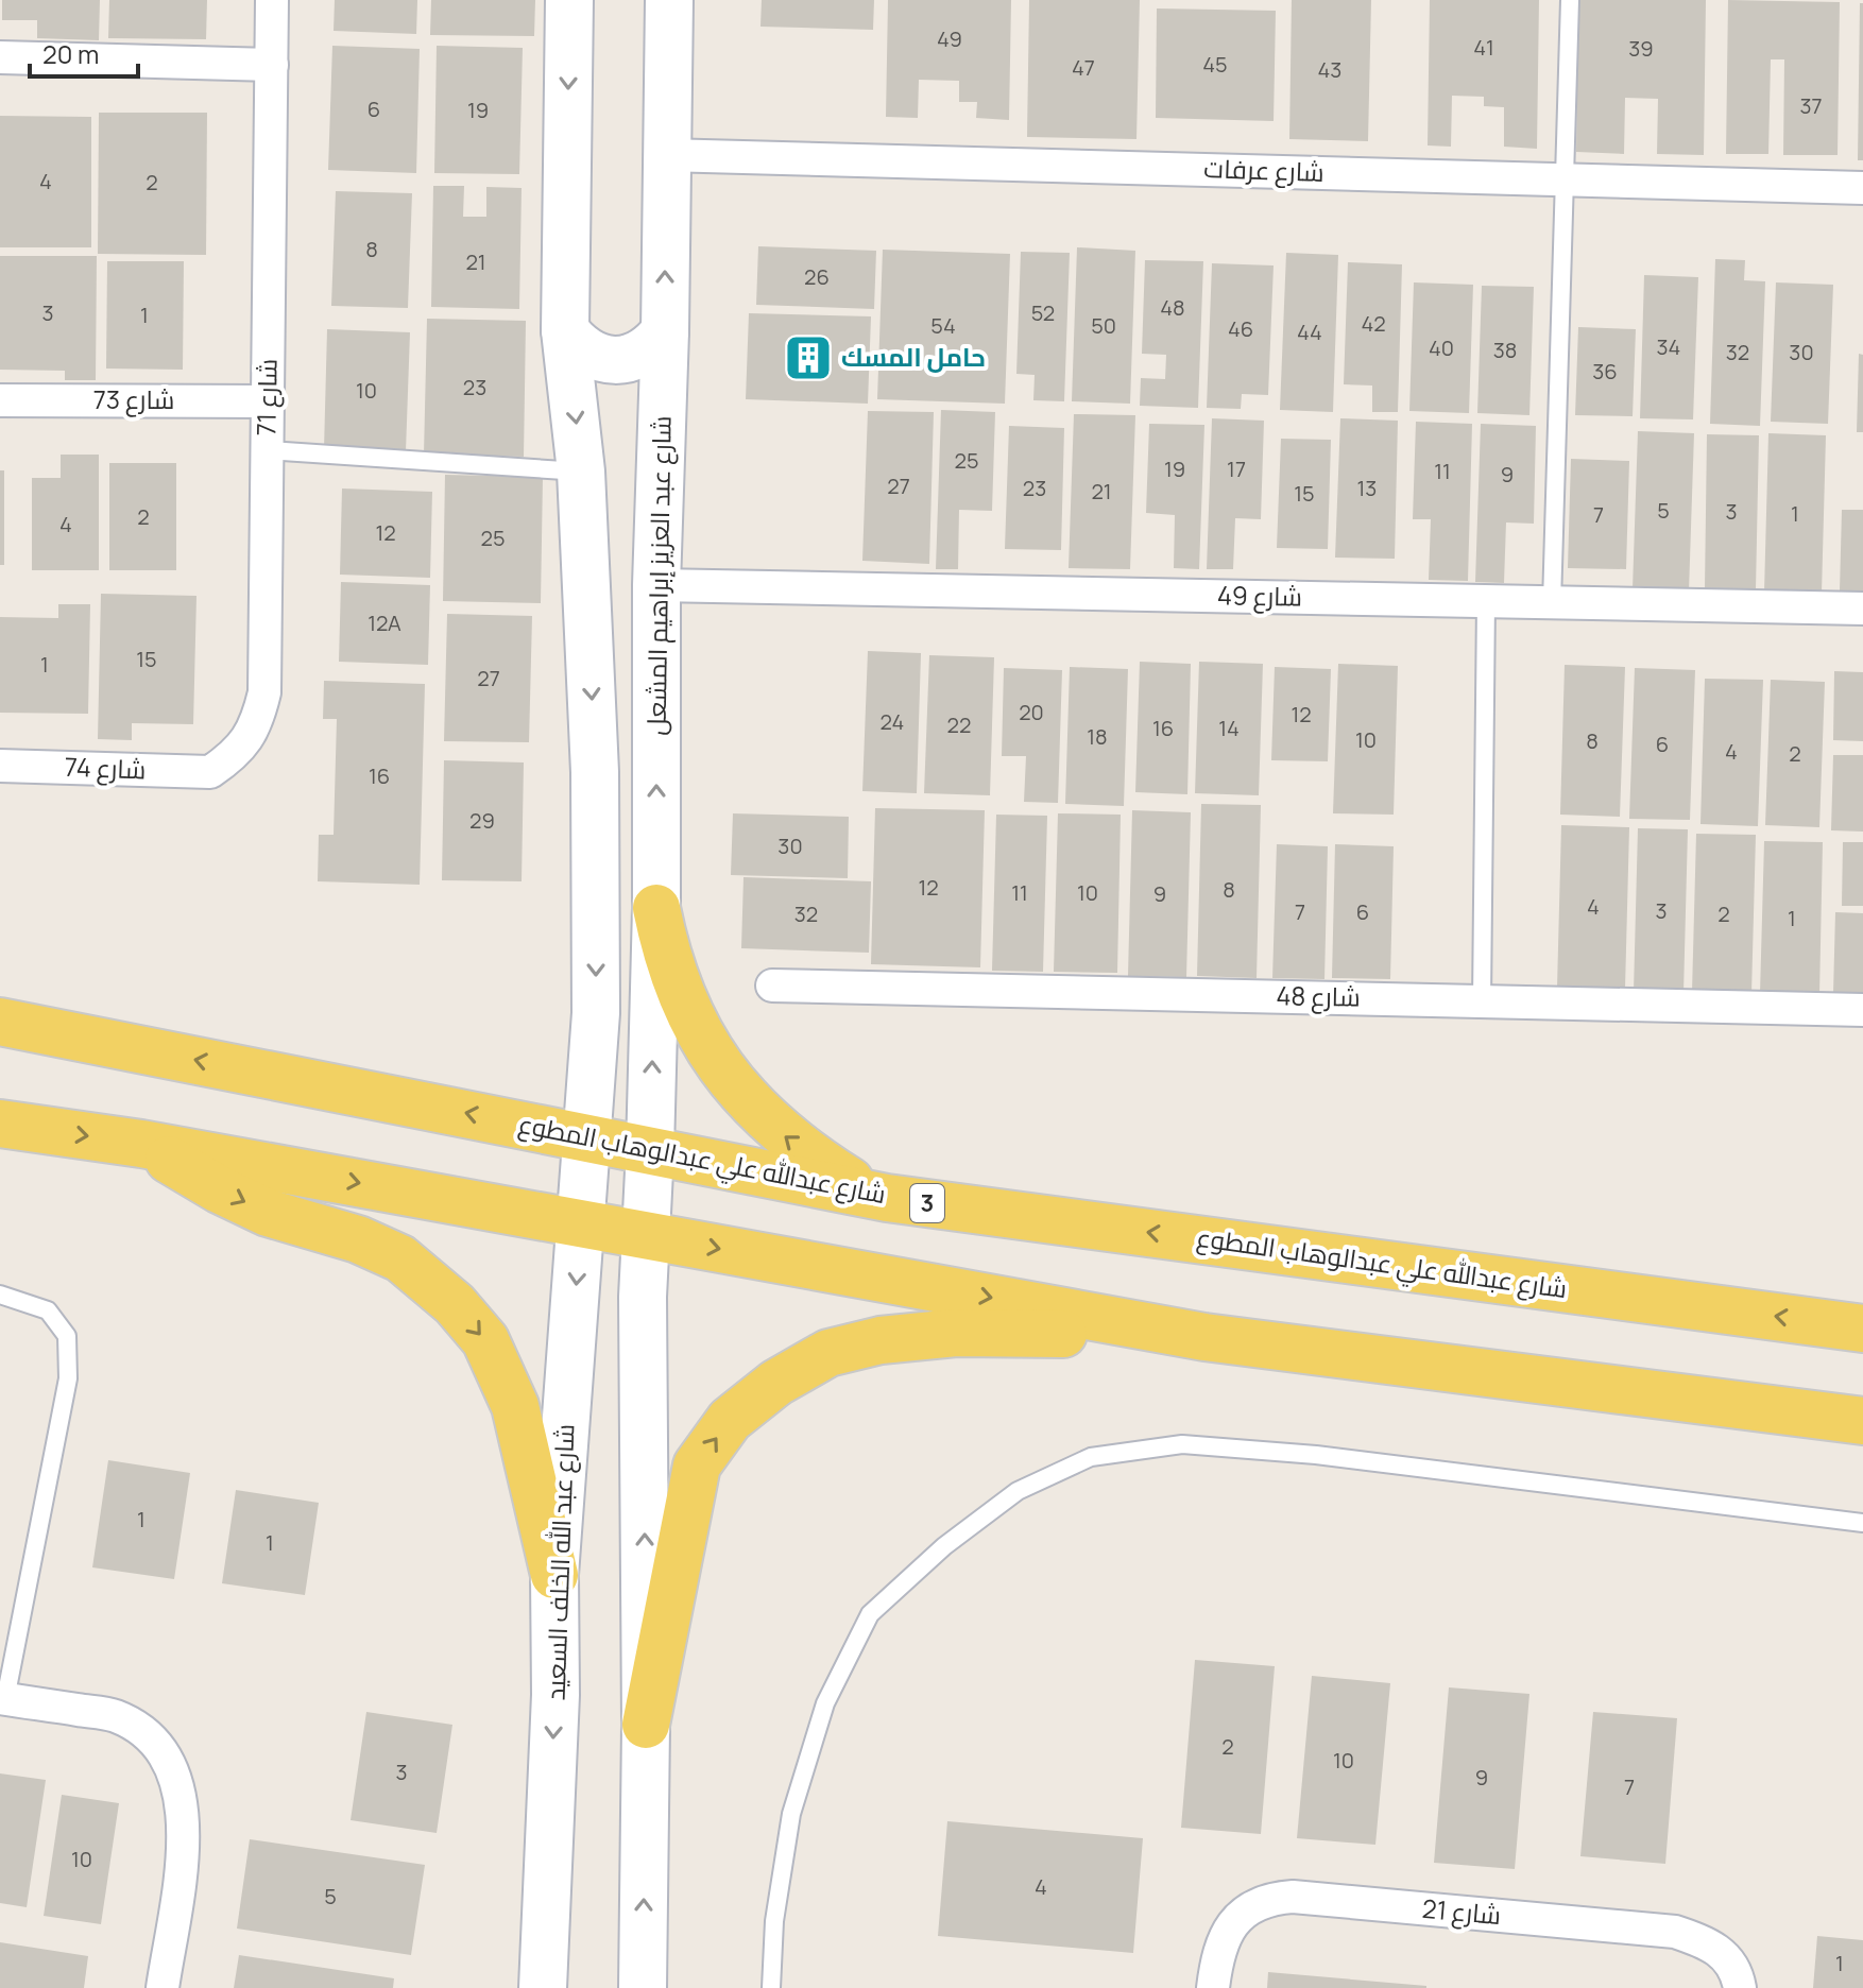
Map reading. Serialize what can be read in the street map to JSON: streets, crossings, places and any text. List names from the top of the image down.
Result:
{
  "streets": {
    "main road": [
      "شارع عبد العزيز إبراهيم المشعل",
      "شارع عبدالله علي عبدالوهاب المطوع",
      "3",
      "شارع عبد الله الخلف السعيد"
    ],
    "street": [
      "شارع عرفات",
      "شارع 71",
      "شارع 73",
      "شارع 49",
      "شارع 74",
      "شارع 48",
      "شارع 21"
    ]
  },
  "crossings": [
    ["شارع عرفات", "شارع عبد العزيز إبراهيم المشعل"],
    ["شارع 71", "شارع 73"],
    ["شارع 71", "شارع 74"],
    ["شارع عبد العزيز إبراهيم المشعل", "شارع 49"],
    ["شارع عبد العزيز إبراهيم المشعل", "شارع عبدالله علي عبدالوهاب المطوع"],
    ["شارع عبدالله علي عبدالوهاب المطوع", "شارع عبد الله الخلف السعيد"]
  ],
  "places": {
    "building": ["حامل المسك"]
  },
  "house_numbers": [
    "49",
    "41",
    "39",
    "45",
    "47",
    "43",
    "37",
    "6",
    "19",
    "4",
    "2",
    "8",
    "21",
    "26",
    "48",
    "3",
    "52",
    "1",
    "42",
    "54",
    "50",
    "46",
    "44",
    "34",
    "40",
    "38",
    "32",
    "30",
    "36",
    "23",
    "10",
    "25",
    "19",
    "17",
    "11",
    "9",
    "27",
    "23",
    "13",
    "21",
    "15",
    "5",
    "3",
    "1",
    "7",
    "2",
    "4",
    "12",
    "25",
    "12A",
    "15",
    "1",
    "27",
    "20",
    "12",
    "24",
    "22",
    "16",
    "14",
    "18",
    "10",
    "8",
    "6",
    "4",
    "2",
    "16",
    "29",
    "30",
    "12",
    "8",
    "11",
    "10",
    "9",
    "4",
    "3",
    "7",
    "6",
    "32",
    "2",
    "1",
    "1",
    "1",
    "2",
    "10",
    "3",
    "9",
    "7",
    "10",
    "4",
    "5",
    "1"
  ],
  "scale_bar": "20 m"
}
